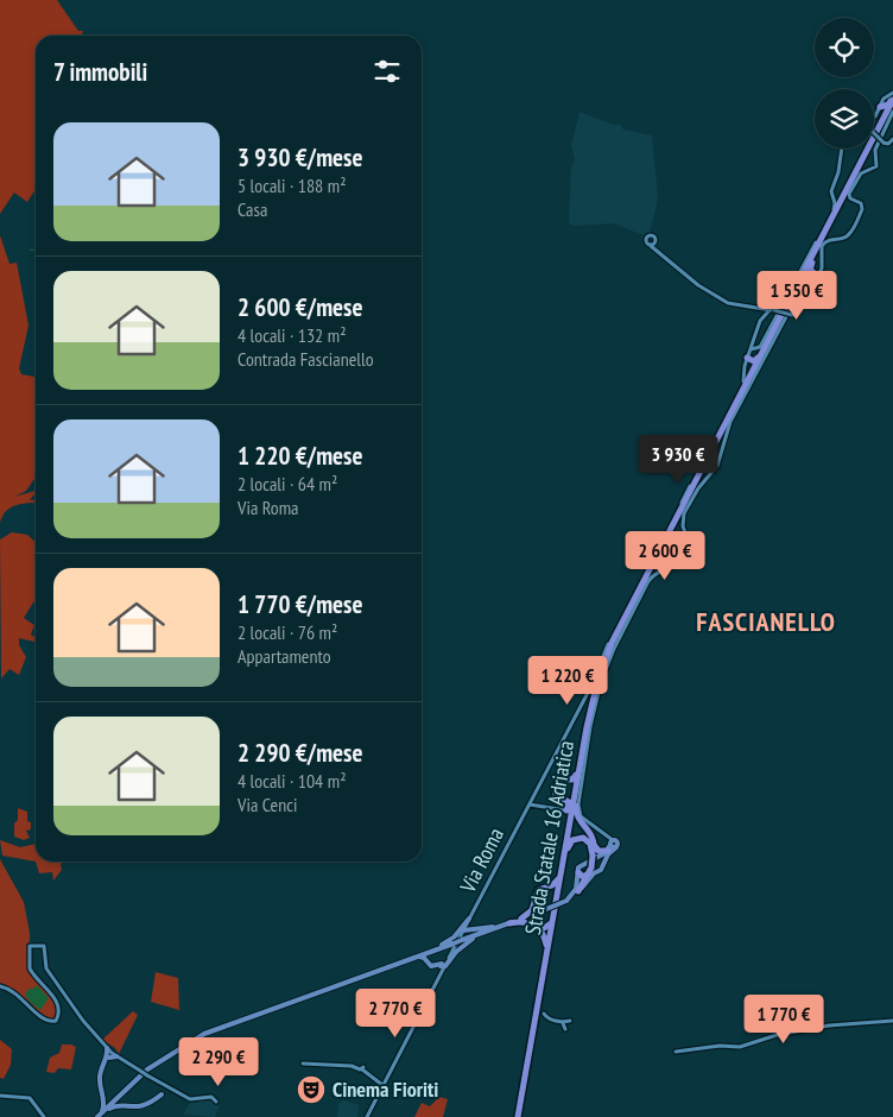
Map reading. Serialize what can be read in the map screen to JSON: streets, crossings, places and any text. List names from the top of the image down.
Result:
{
  "streets": {
    "highway": ["Strada Statale 16 Adriatica"],
    "street": ["Via Roma"]
  },
  "districts": ["FASCIANELLO"],
  "places": {
    "theatre": ["Cinema Fioriti"]
  },
  "page": {
    "heading": "7 immobili",
    "list": [
      {
        "name": "3 930 €/mese",
        "note": "5 locali · 188 m² · Casa"
      },
      {
        "name": "2 600 €/mese",
        "note": "4 locali · 132 m² · Contrada Fascianello"
      },
      {
        "name": "1 220 €/mese",
        "note": "2 locali · 64 m² · Via Roma"
      },
      {
        "name": "1 770 €/mese",
        "note": "2 locali · 76 m² · Appartamento"
      },
      {
        "name": "2 290 €/mese",
        "note": "4 locali · 104 m² · Via Cenci"
      }
    ],
    "price": [
      "1 550 €",
      "3 930 €",
      "2 600 €",
      "1 220 €",
      "2 770 €",
      "1 770 €",
      "2 290 €"
    ]
  }
}
